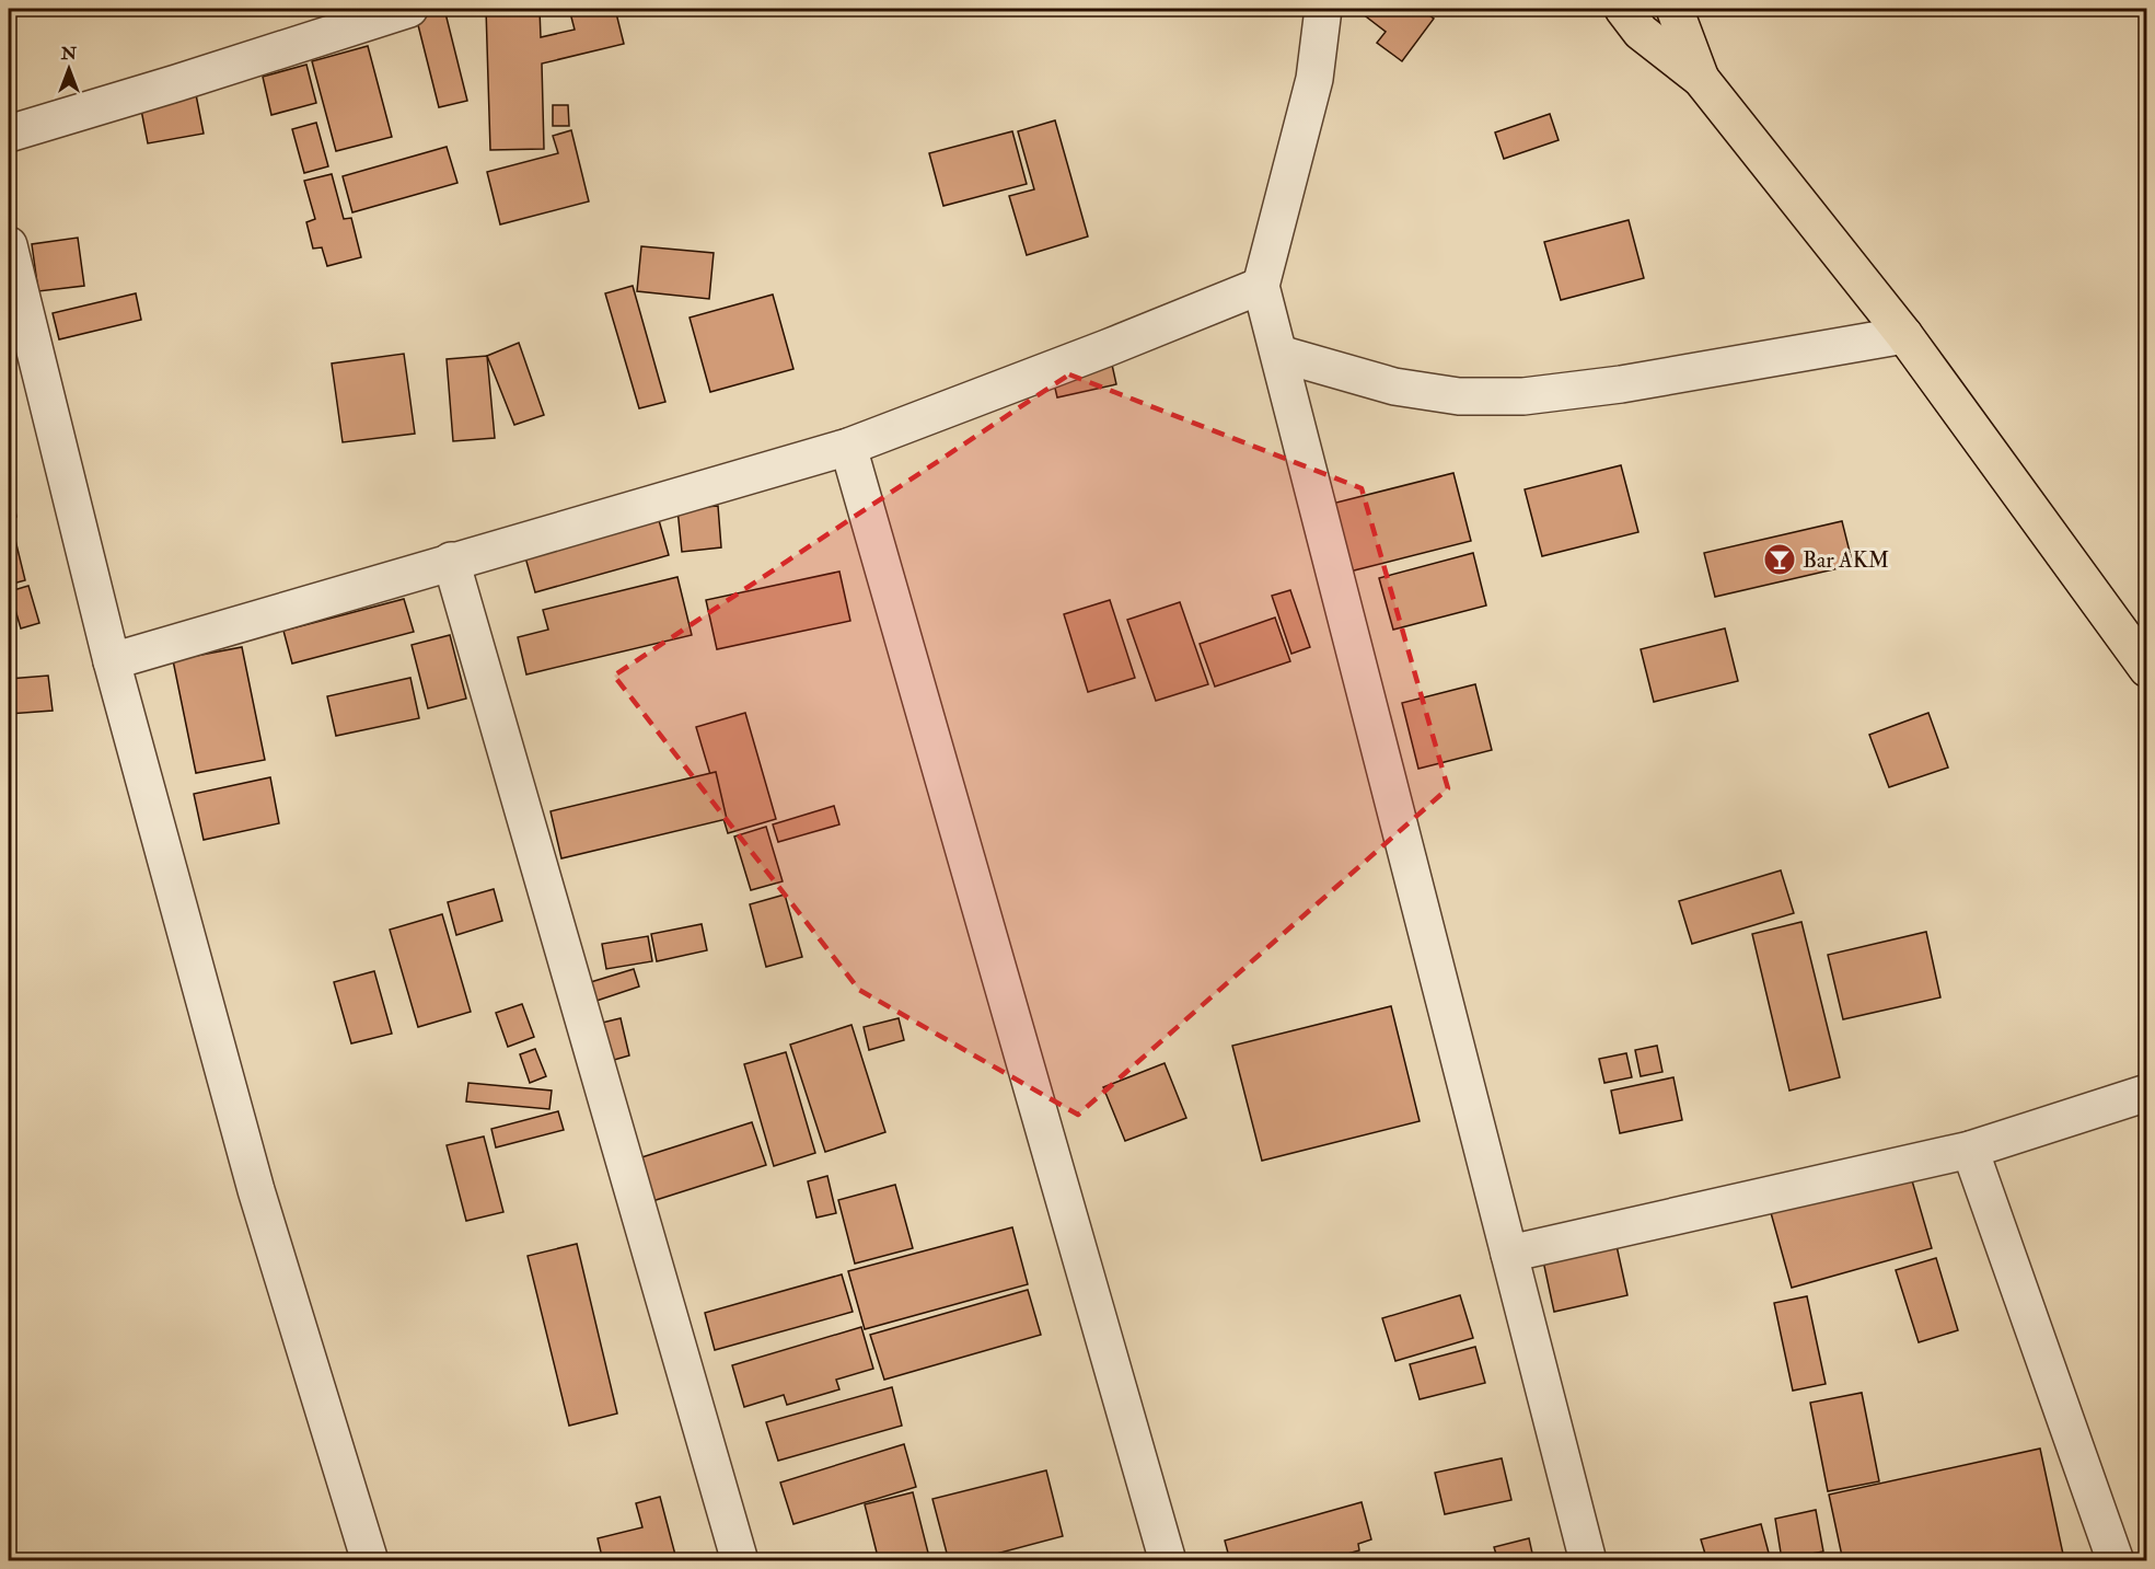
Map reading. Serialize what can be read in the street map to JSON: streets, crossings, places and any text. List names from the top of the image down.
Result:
{
  "places": {
    "bar": ["Bar AKM"]
  },
  "north": "top"
}
